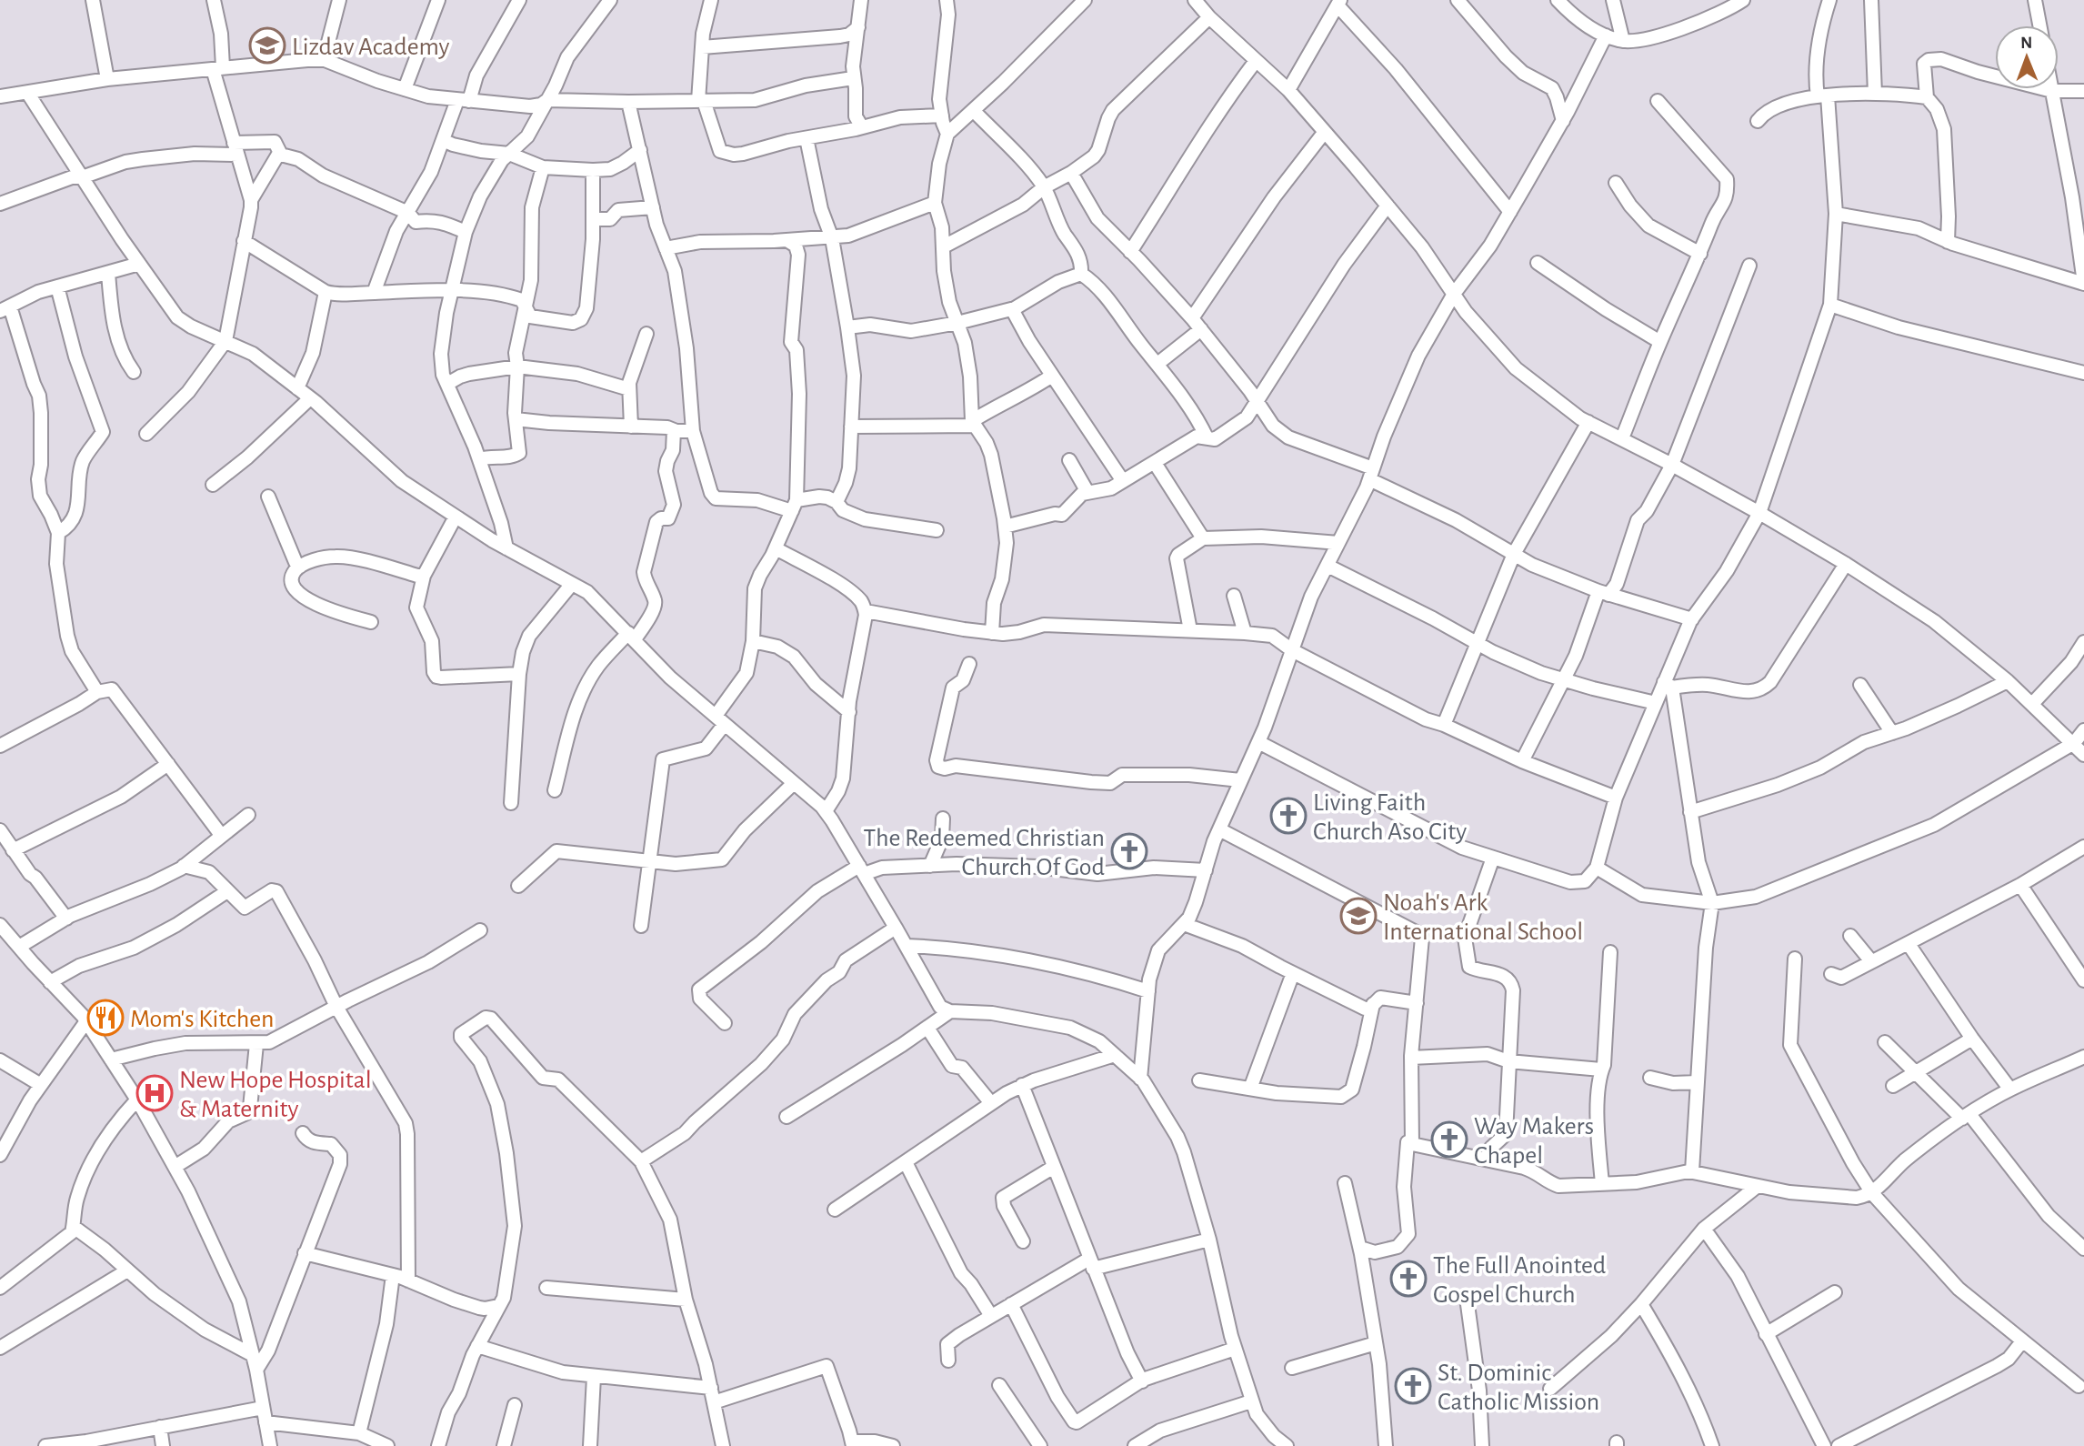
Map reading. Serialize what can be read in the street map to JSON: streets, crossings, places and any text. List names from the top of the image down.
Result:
{
  "places": {
    "school or university": ["Lizdav Academy", "Noah's Ark International School"],
    "church": [
      "Living Faith Church Aso City",
      "The Redeemed Christian Church Of God",
      "Way Makers Chapel",
      "The Full Anointed Gospel Church",
      "St. Dominic Catholic Mission"
    ],
    "restaurant": ["Mom's Kitchen"],
    "hospital": ["New Hope Hospital & Maternity"]
  },
  "north": "top"
}
